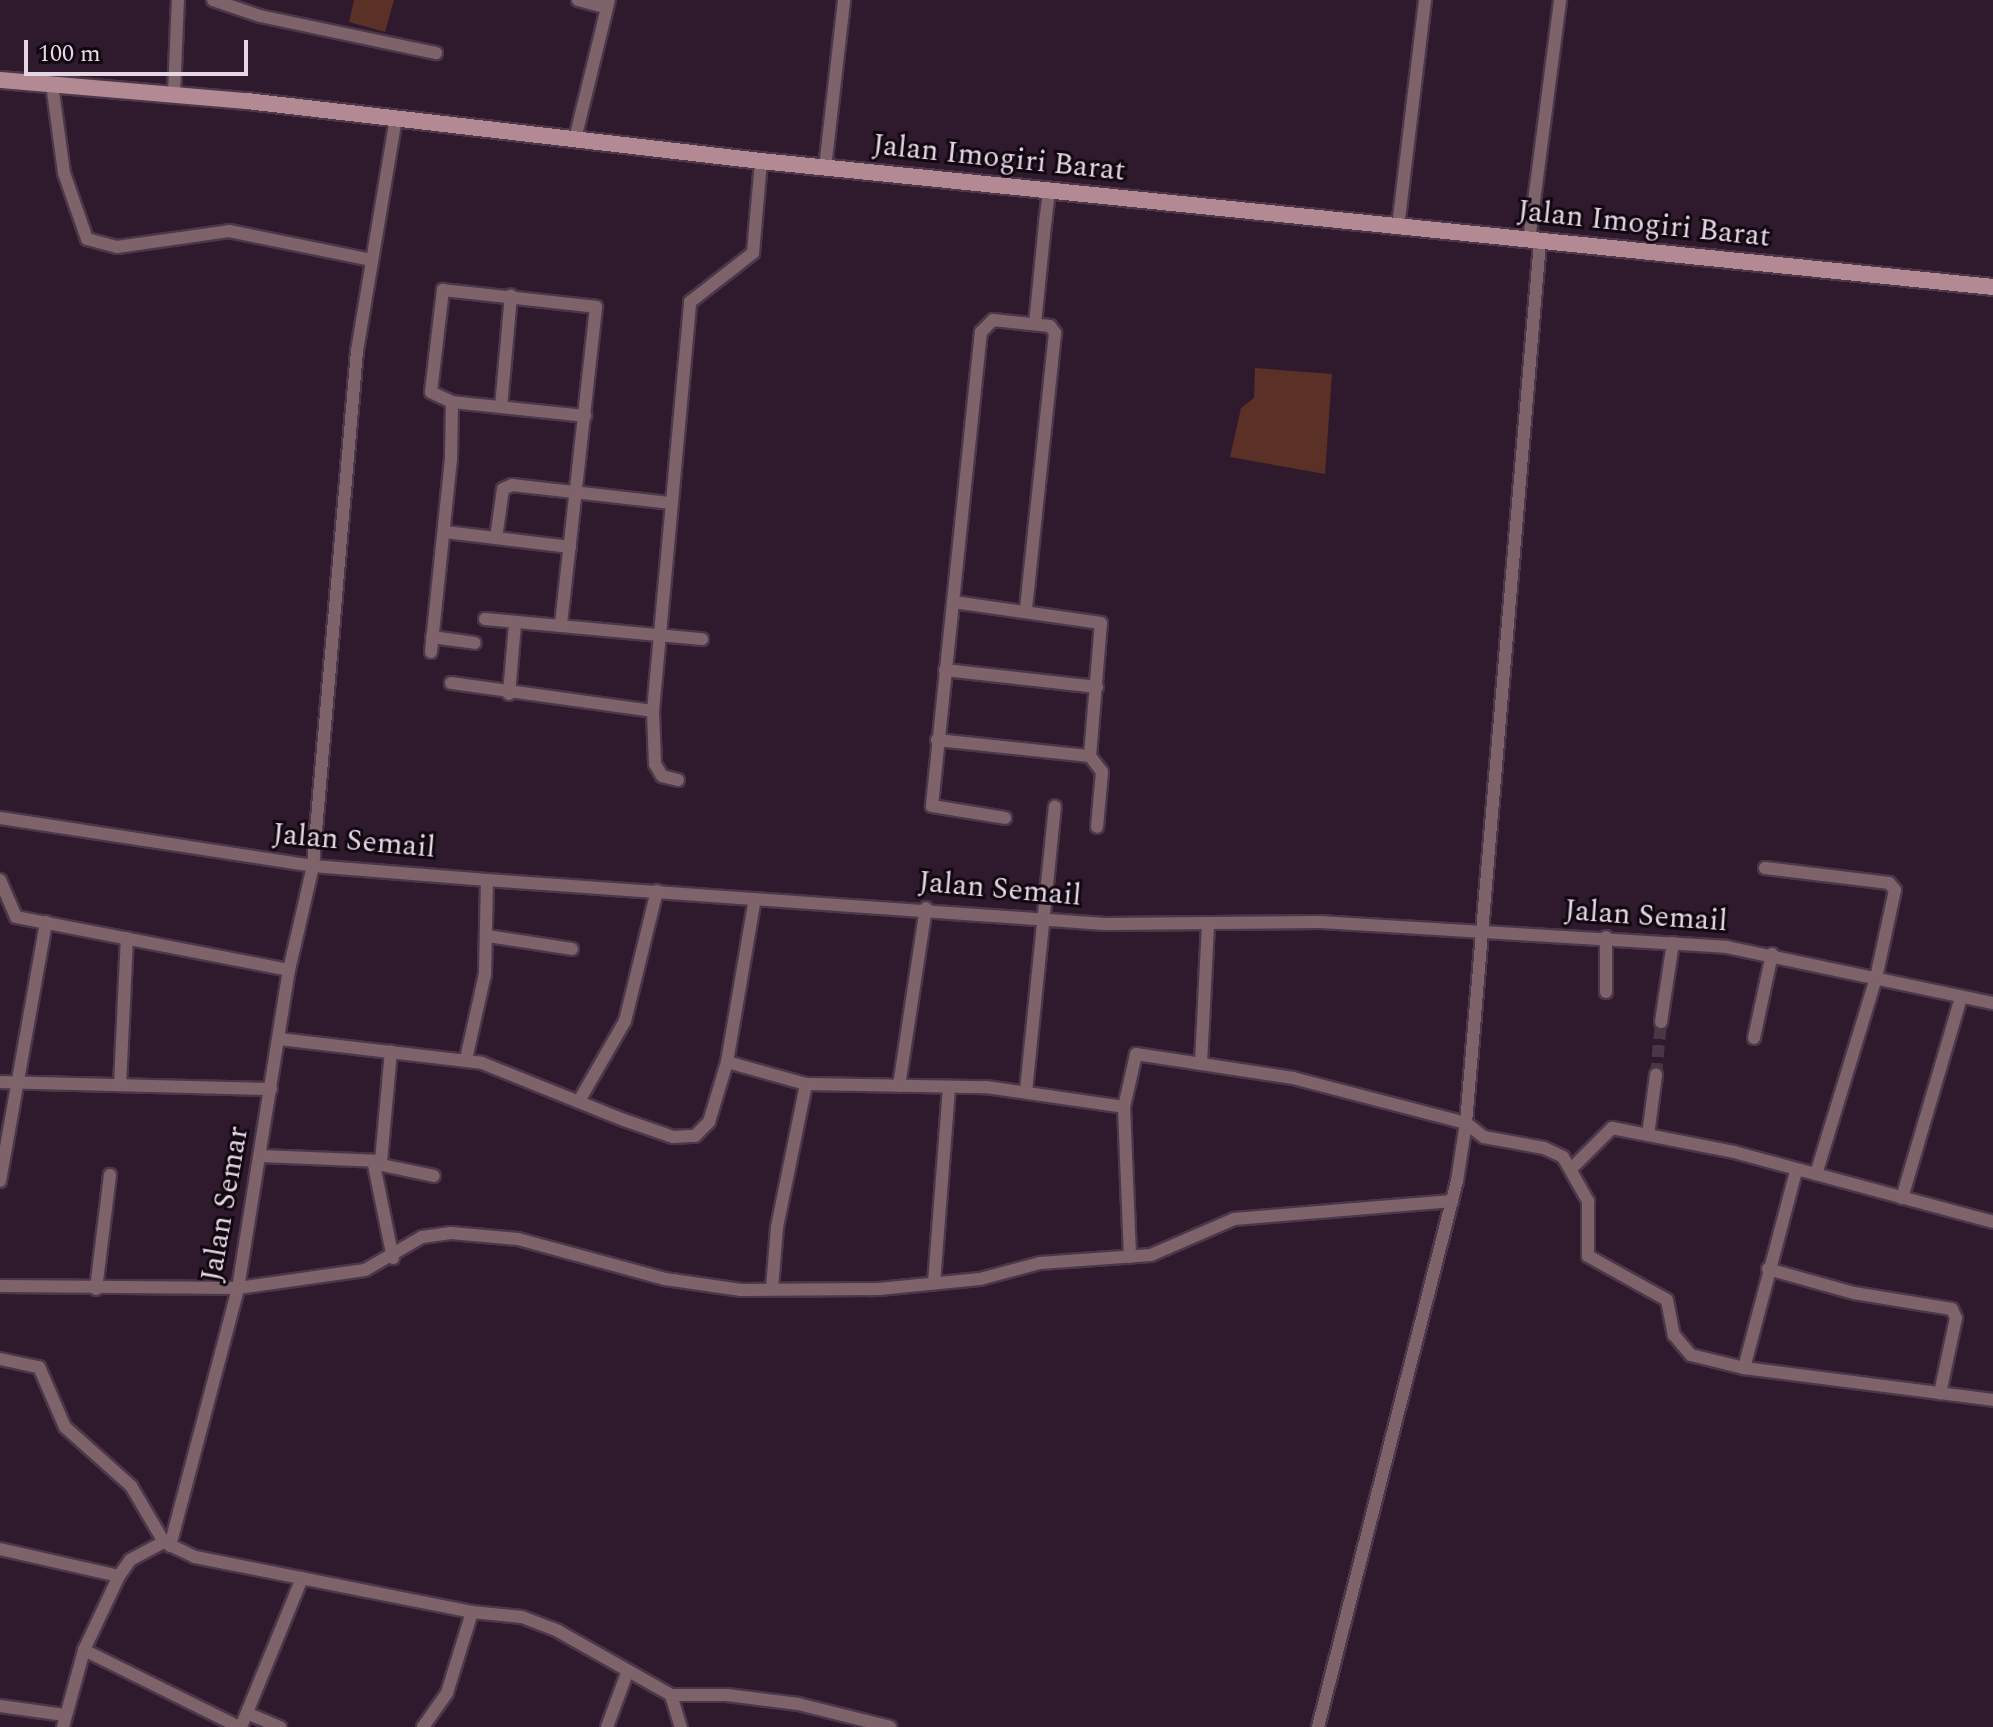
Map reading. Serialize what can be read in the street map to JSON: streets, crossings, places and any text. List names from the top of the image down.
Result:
{
  "streets": {
    "main road": ["Jalan Imogiri Barat"],
    "street": ["Jalan Semail", "Jalan Semar"]
  },
  "crossings": [
    ["Jalan Imogiri Barat", "Jalan Semar"],
    ["Jalan Semail", "Jalan Semar"]
  ],
  "scale_bar": "100 m"
}
